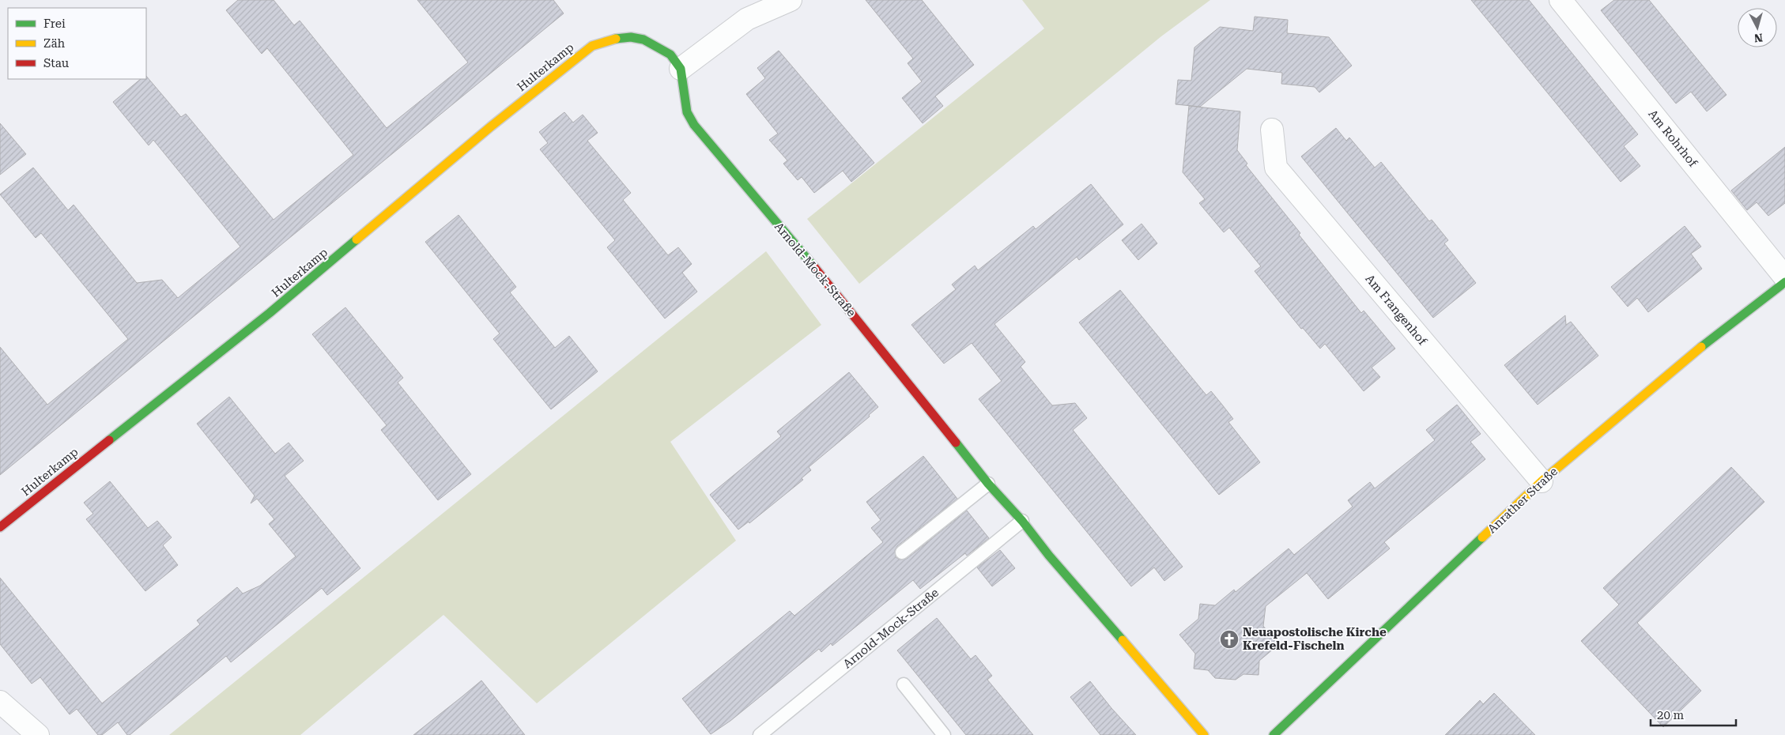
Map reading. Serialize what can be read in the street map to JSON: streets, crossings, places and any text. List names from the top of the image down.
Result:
{
  "streets": {
    "street": [
      "Hulterkamp",
      "Am Rohrhof",
      "Arnold-Mock-Straße",
      "Am Frangenhof",
      "Anrather Straße"
    ]
  },
  "crossings": [
    ["Hulterkamp", "Arnold-Mock-Straße"],
    ["Am Frangenhof", "Anrather Straße"]
  ],
  "places": {
    "church": ["Neuapostolische Kirche Krefeld-Fischeln"]
  },
  "legend": ["Frei", "Zäh", "Stau"],
  "scale_bar": "20 m",
  "north": "bottom"
}
